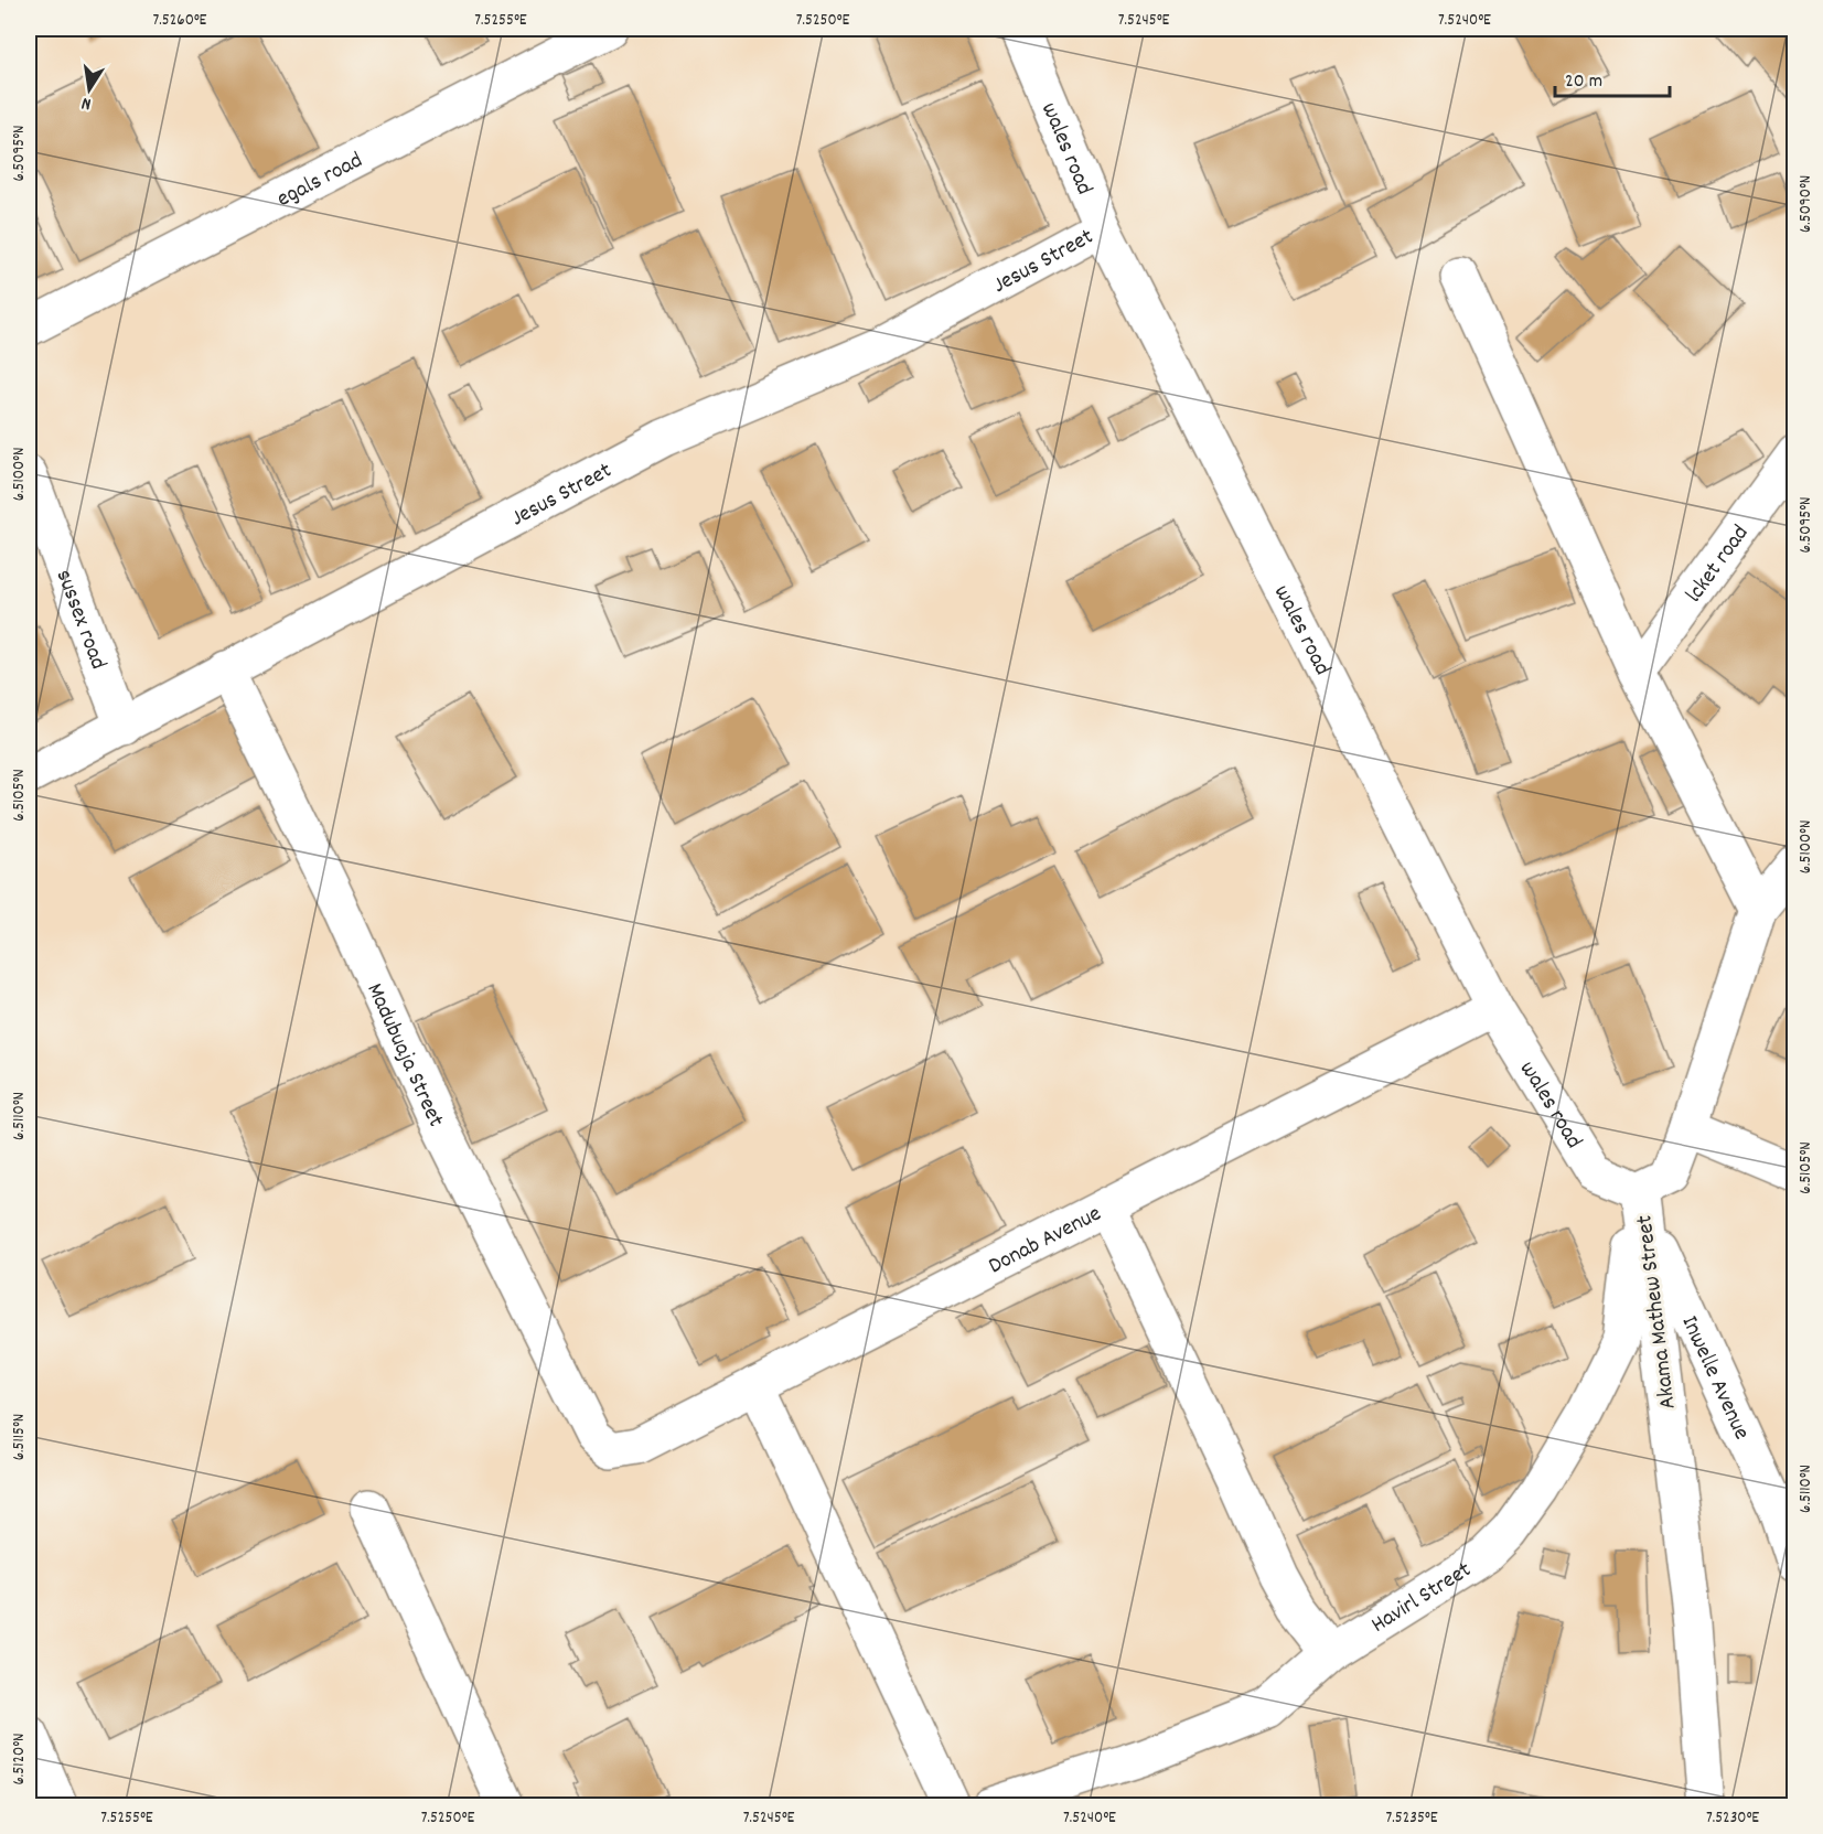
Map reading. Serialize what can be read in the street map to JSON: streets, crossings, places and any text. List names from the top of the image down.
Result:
{
  "streets": {
    "street": [
      "wales road",
      "egals road",
      "Jesus Street",
      "lcket road",
      "sussex road",
      "Madubuaja Street",
      "Donab Avenue",
      "Akama Mathew Street",
      "Inwelle Avenue",
      "Havirl Street"
    ]
  },
  "crossings": [
    ["wales road", "Jesus Street"],
    ["wales road", "Donab Avenue"],
    ["wales road", "Akama Mathew Street"],
    ["wales road", "Inwelle Avenue"],
    ["wales road", "Havirl Street"],
    ["Jesus Street", "sussex road"],
    ["Jesus Street", "Madubuaja Street"],
    ["Madubuaja Street", "Donab Avenue"],
    ["Akama Mathew Street", "Inwelle Avenue"],
    ["Akama Mathew Street", "Havirl Street"],
    ["Inwelle Avenue", "Havirl Street"]
  ],
  "scale_bar": "20 m",
  "north": "bottom",
  "coordinates": [
    "7.5260°E",
    "7.5255°E",
    "7.5250°E",
    "7.5245°E",
    "7.5240°E",
    "6.5095°N",
    "6.5090°N",
    "6.5100°N",
    "6.5105°N",
    "6.5110°N",
    "6.5115°N",
    "6.5120°N",
    "7.5235°E",
    "7.5230°E"
  ]
}
